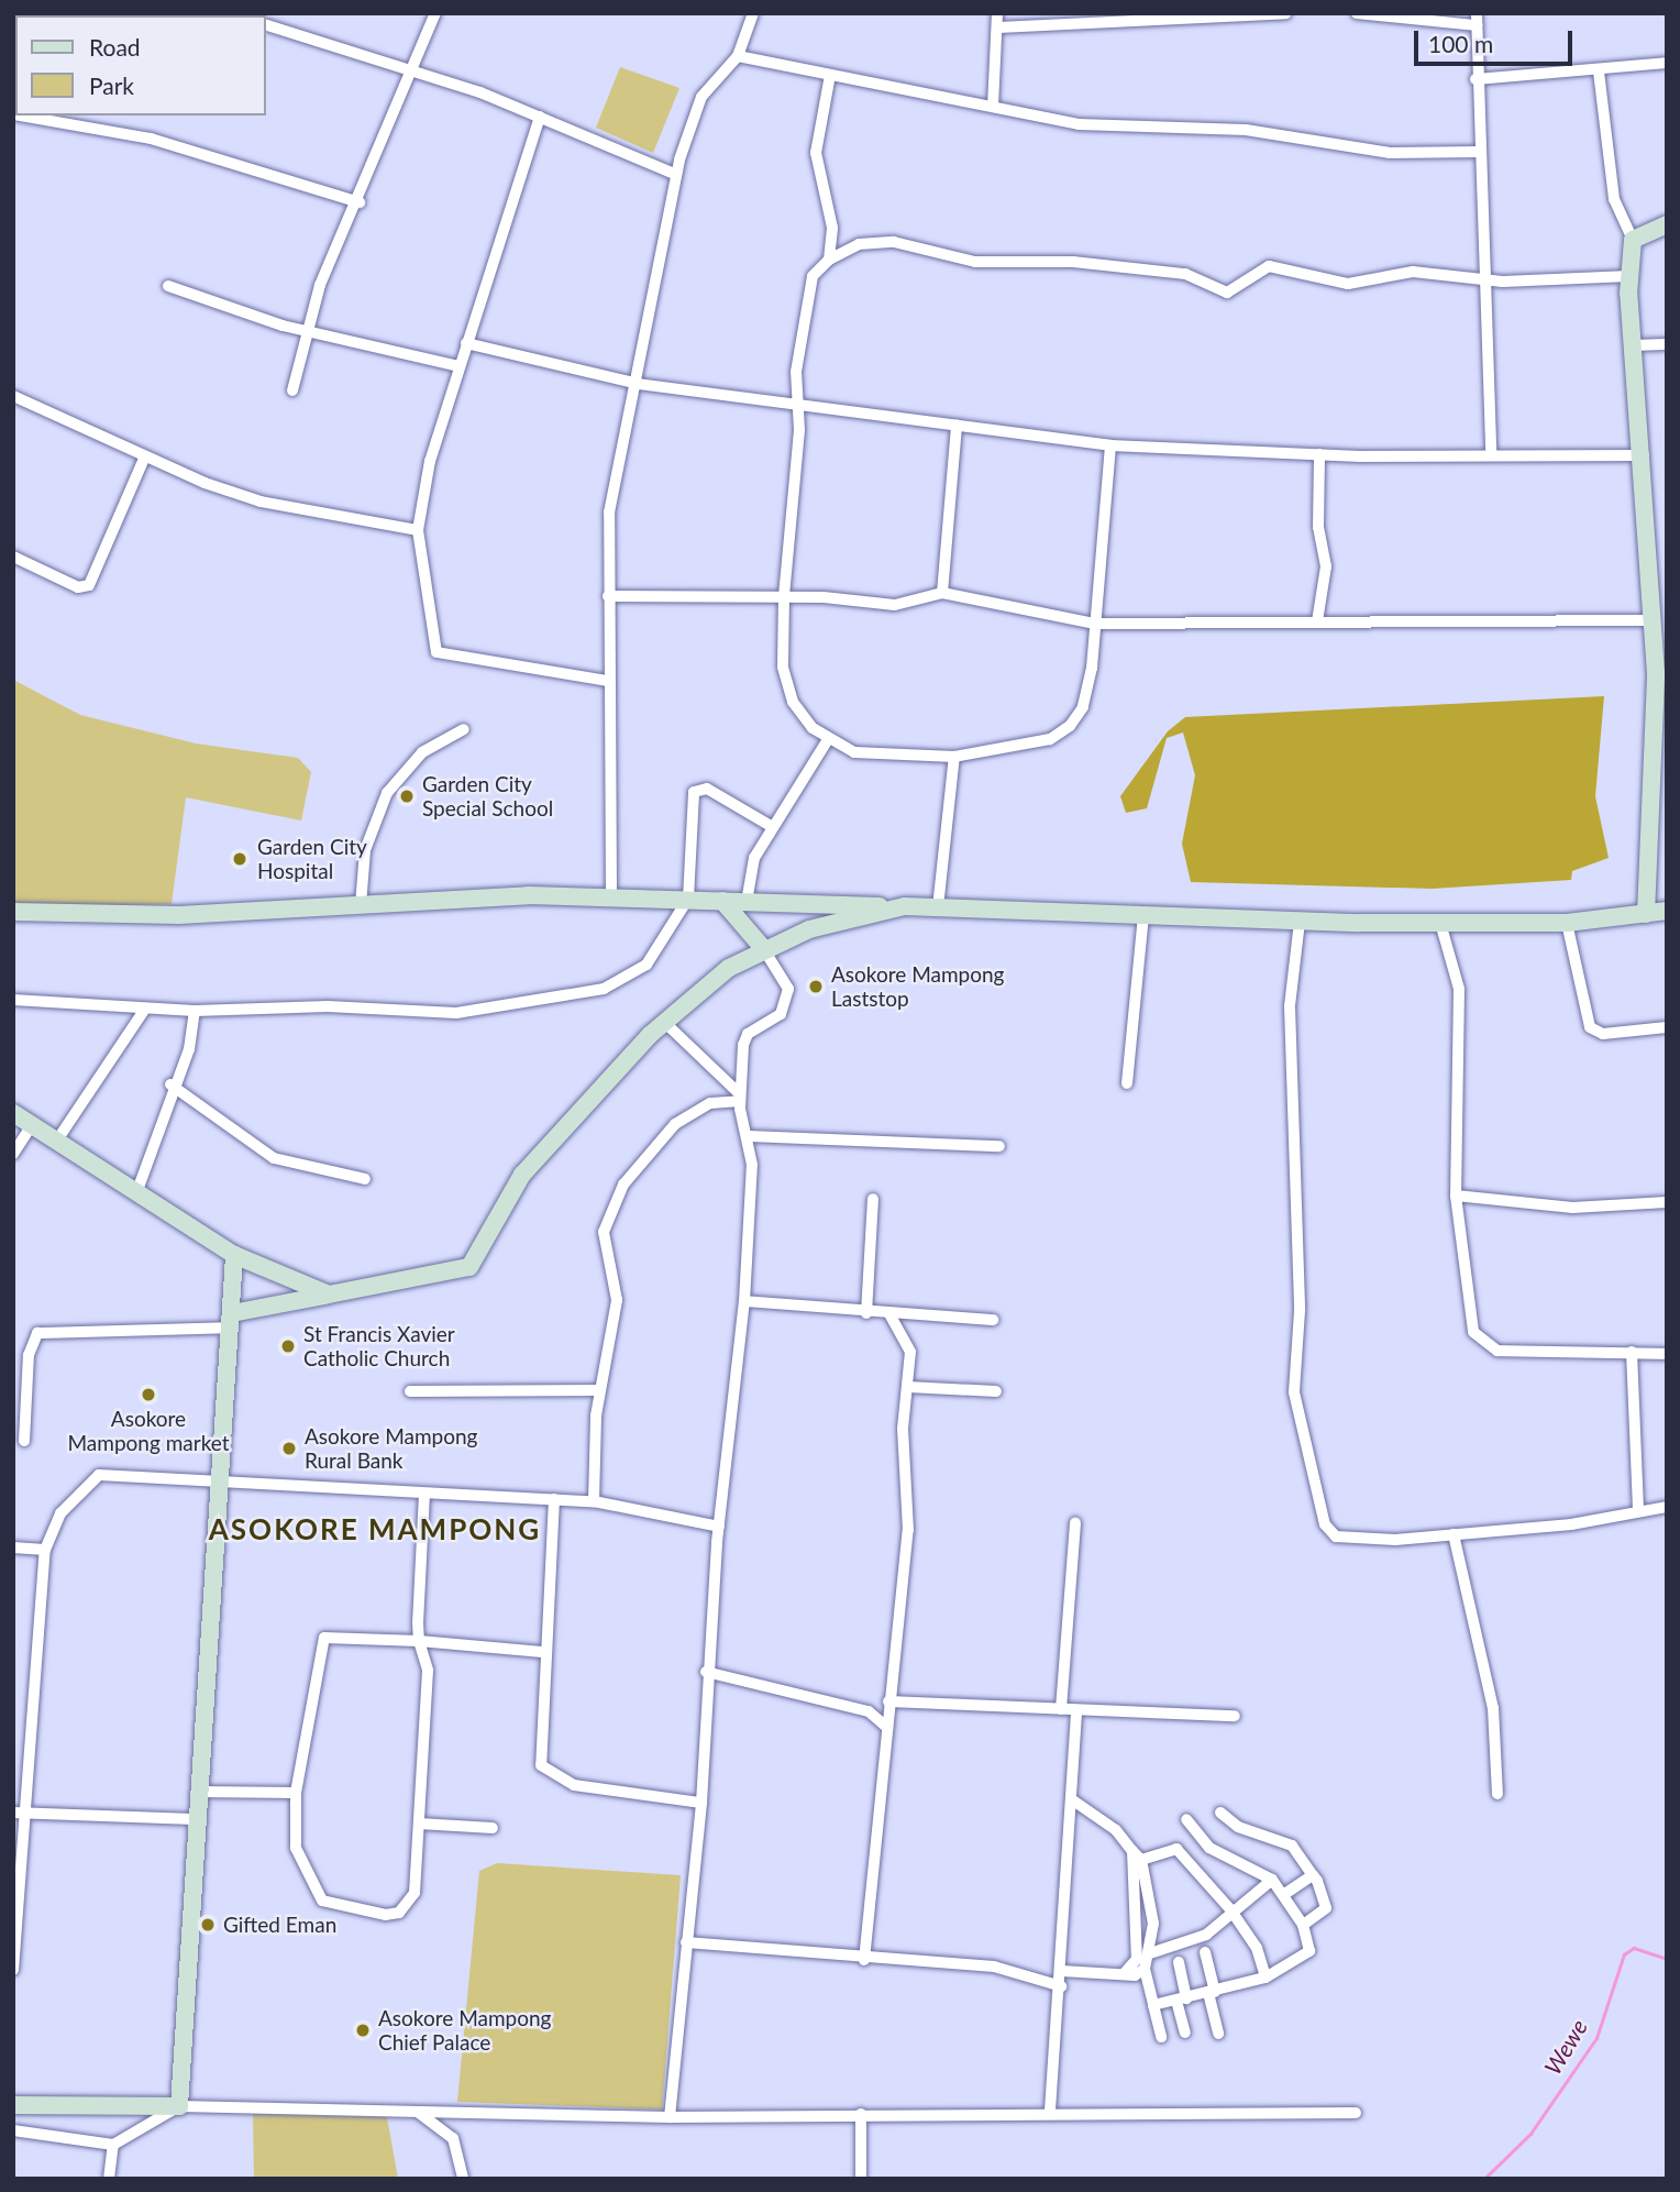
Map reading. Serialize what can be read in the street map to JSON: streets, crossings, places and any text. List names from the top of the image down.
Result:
{
  "districts": ["ASOKORE MAMPONG"],
  "water": ["Wewe"],
  "places": [
    "Garden City Special School",
    "Garden City Hospital",
    "Asokore Mampong Laststop",
    "St Francis Xavier Catholic Church",
    "Asokore Mampong market",
    "Asokore Mampong Rural Bank",
    "Gifted Eman",
    "Asokore Mampong Chief Palace"
  ],
  "legend": ["Road", "Park"],
  "scale_bar": "100 m"
}
